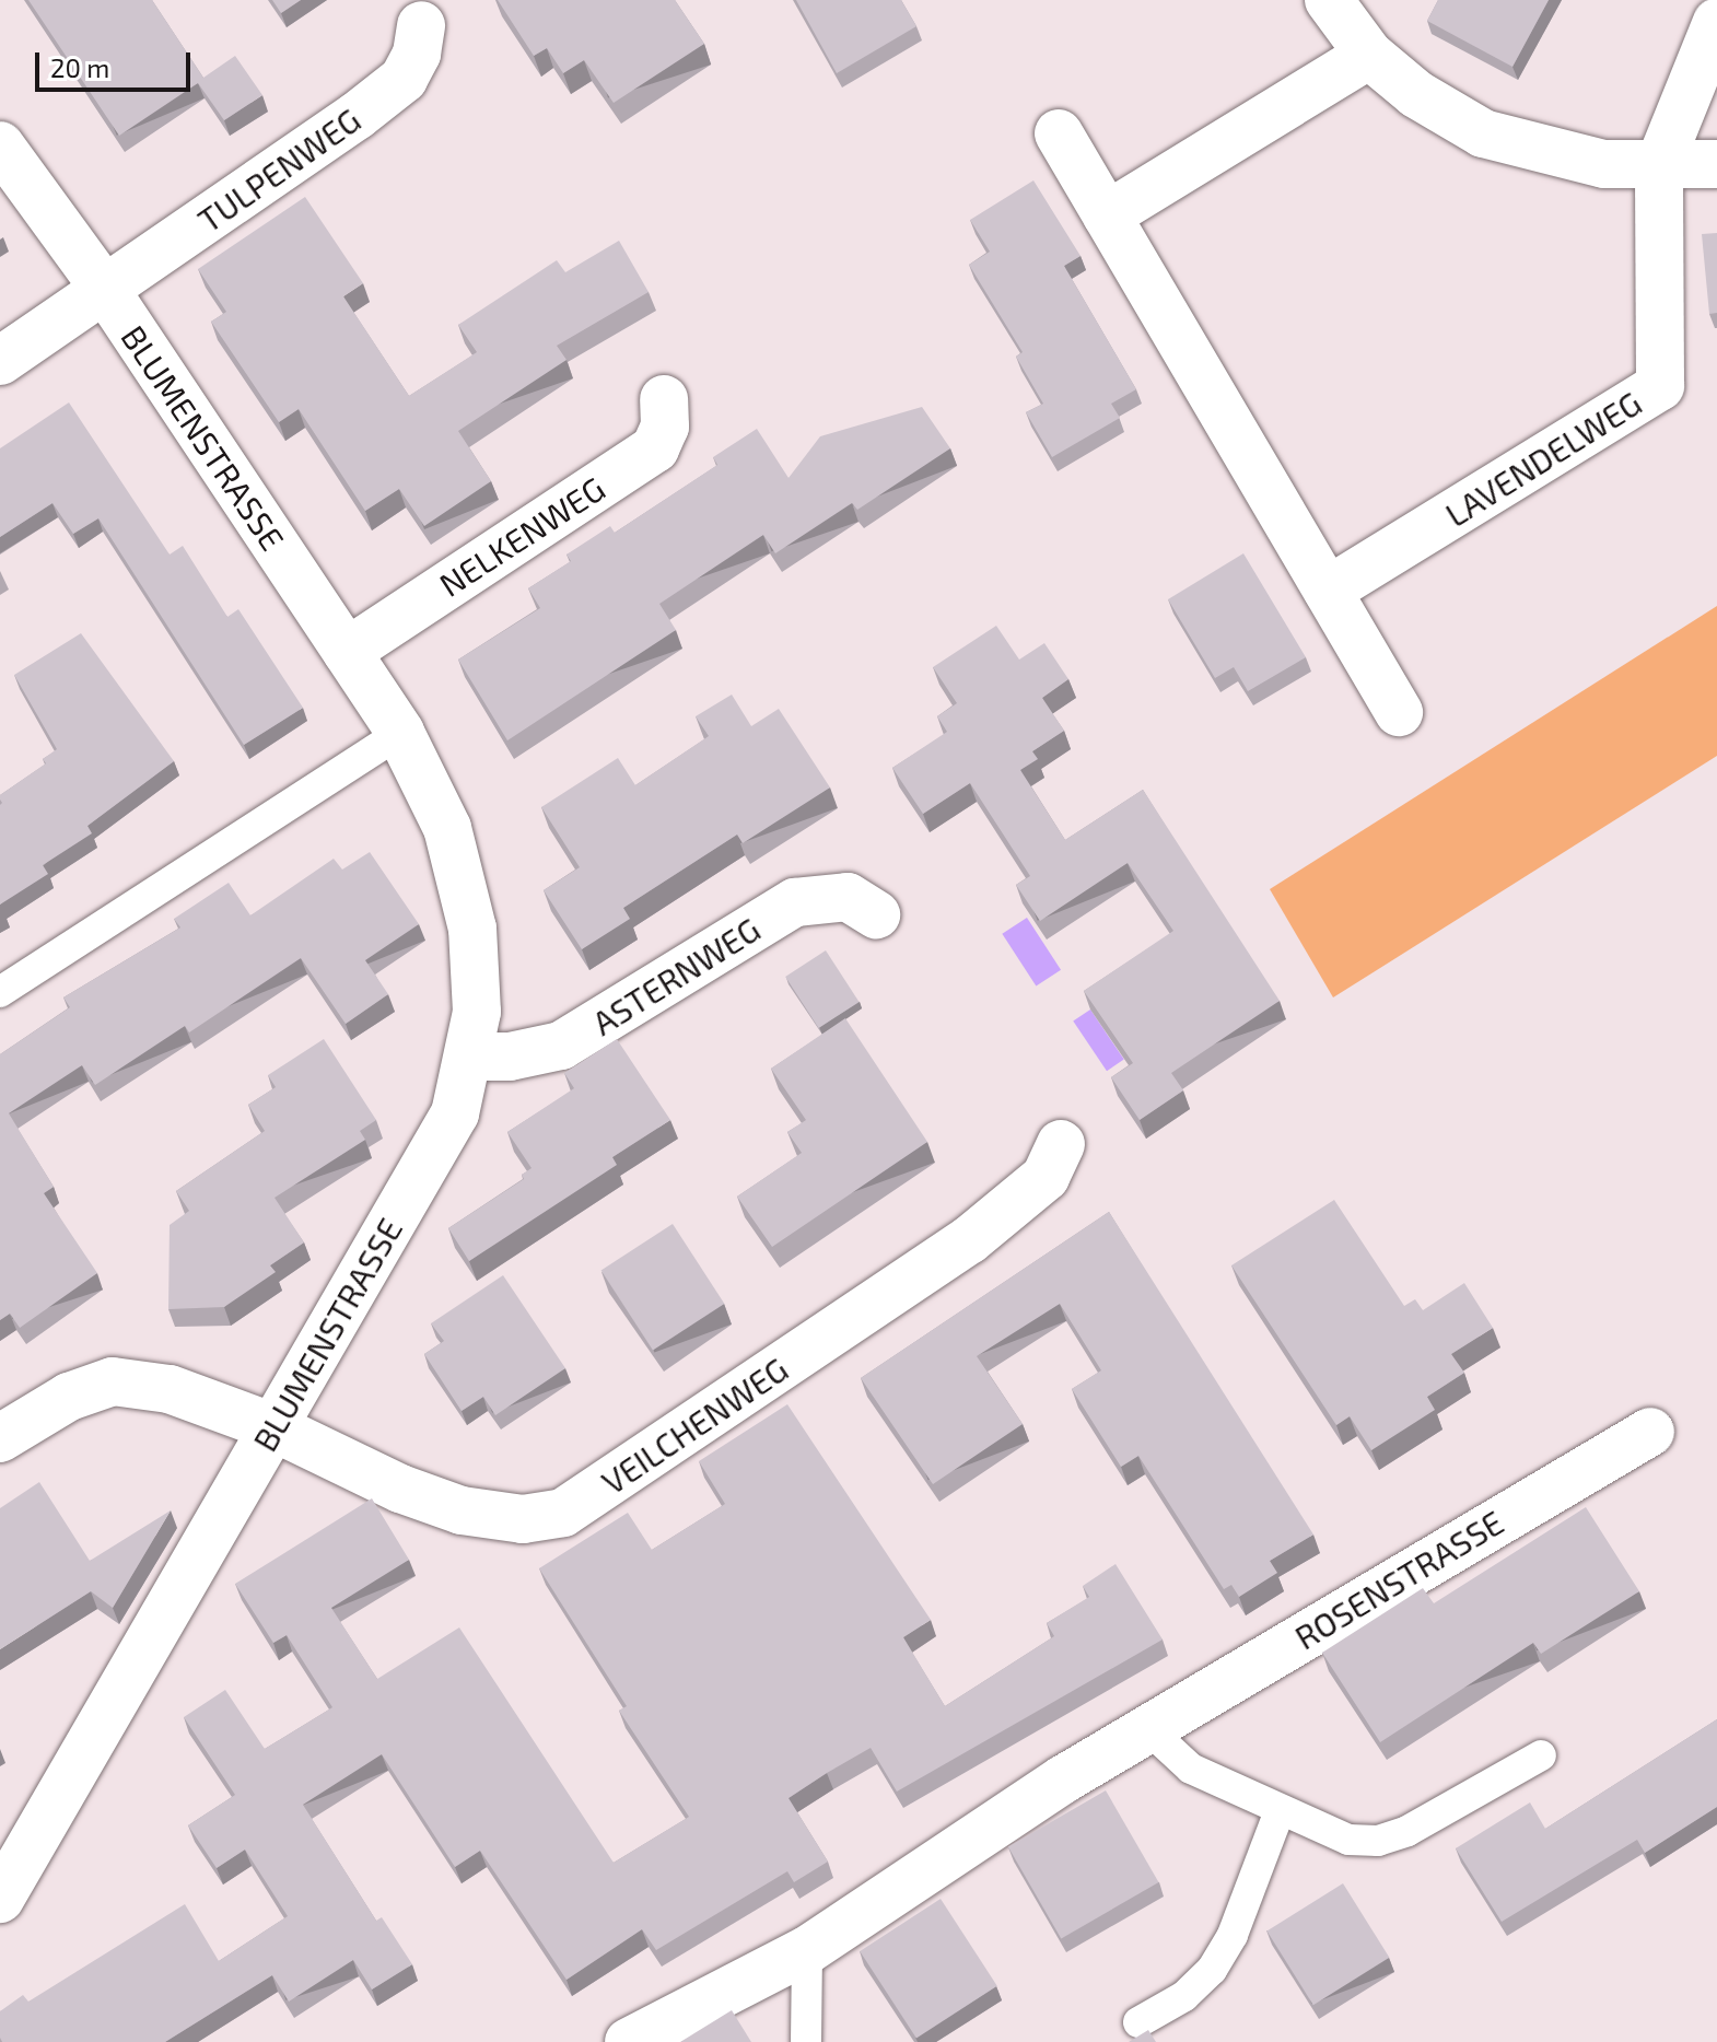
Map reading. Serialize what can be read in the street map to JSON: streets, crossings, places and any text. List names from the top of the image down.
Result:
{
  "streets": {
    "street": [
      "TULPENWEG",
      "BLUMENSTRASSE",
      "LAVENDELWEG",
      "NELKENWEG",
      "ASTERNWEG",
      "VEILCHENWEG",
      "ROSENSTRASSE"
    ]
  },
  "crossings": [
    ["TULPENWEG", "BLUMENSTRASSE"],
    ["BLUMENSTRASSE", "NELKENWEG"],
    ["BLUMENSTRASSE", "ASTERNWEG"],
    ["BLUMENSTRASSE", "VEILCHENWEG"]
  ],
  "scale_bar": "20 m"
}
